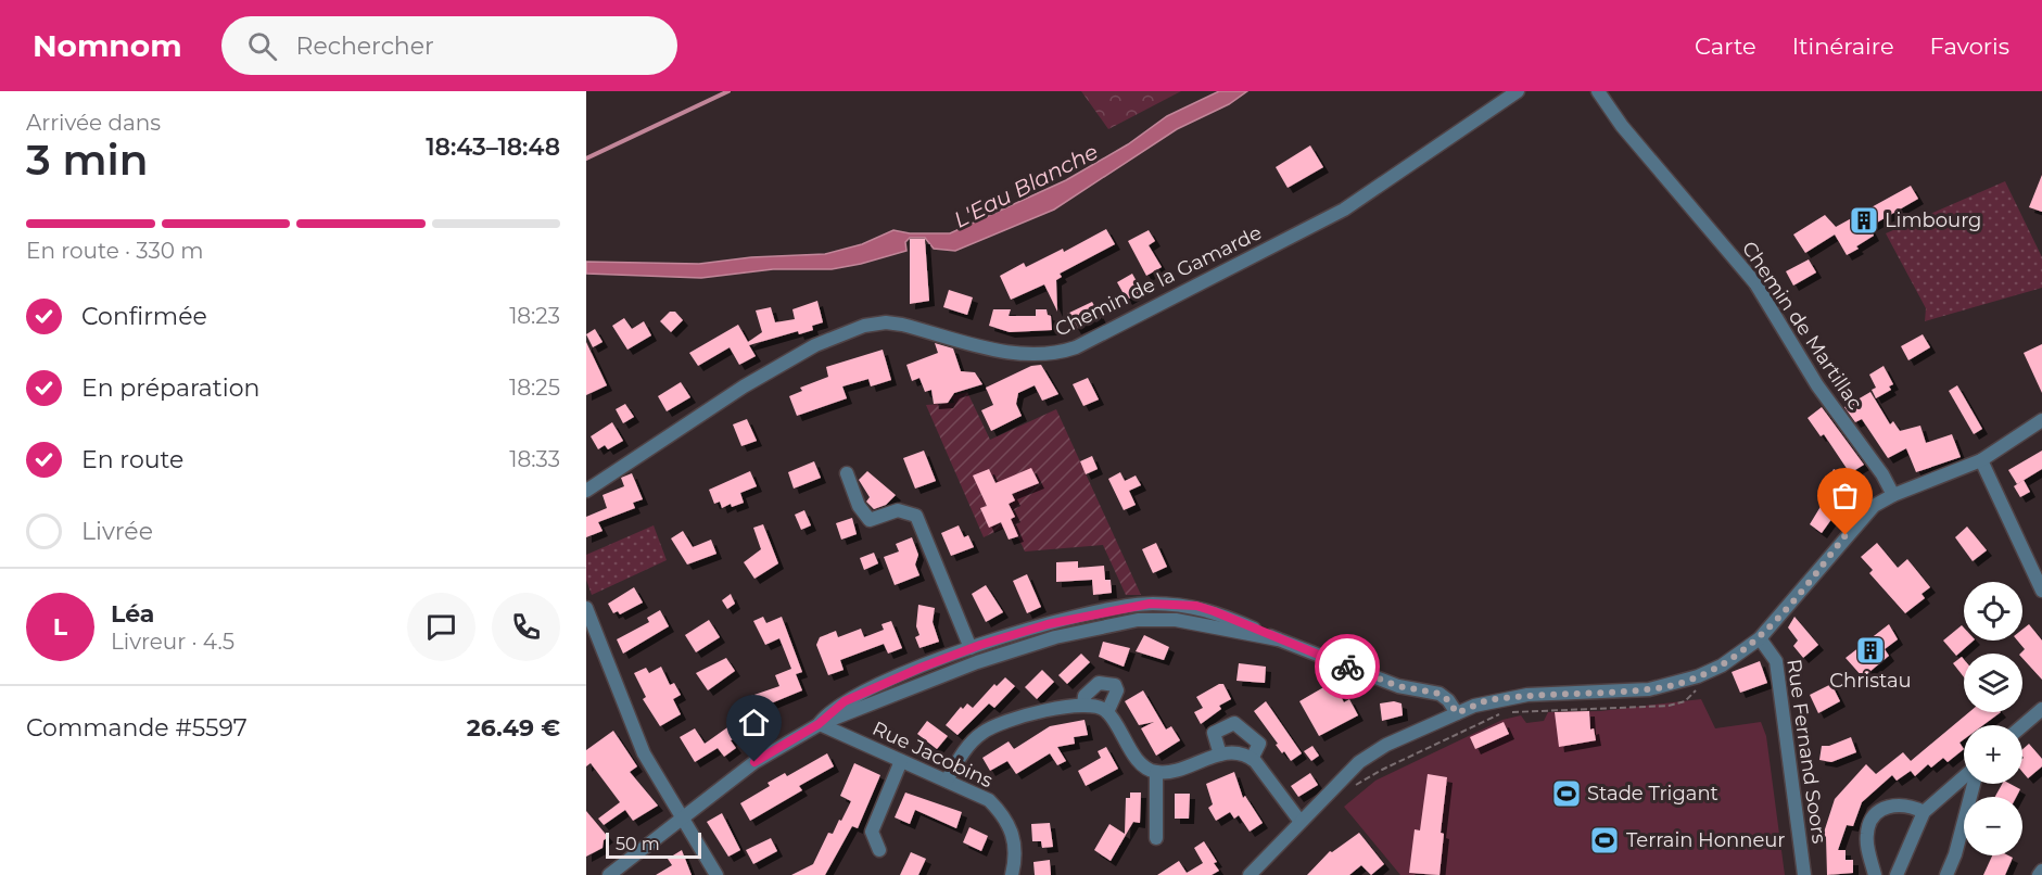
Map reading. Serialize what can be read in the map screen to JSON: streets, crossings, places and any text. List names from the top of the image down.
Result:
{
  "streets": {
    "street": [
      "Chemin de la Gamarde",
      "Chemin de Martillac",
      "Rue Fernand Soors",
      "Rue Jacobins"
    ]
  },
  "water": ["L'Eau Blanche"],
  "places": {
    "building": ["Limbourg", "Christau"],
    "sports": ["Stade Trigant", "Terrain Honneur"]
  },
  "scale_bar": "50 m",
  "page": {
    "header": "Nomnom",
    "search": "Rechercher",
    "nav": ["Carte", "Itinéraire", "Favoris"],
    "heading": ["3 min", "Arrivée dans", "18:43–18:48"],
    "panel": [
      "Léa",
      "Livreur · 4.5",
      "Commande #5597",
      "26.49 €"
    ],
    "bar": "En route · 330 m",
    "list": [
      ["Confirmée", "18:23"],
      ["En préparation", "18:25"],
      ["En route", "18:33"],
      "Livrée"
    ],
    "map_buttons": ["+", "−"],
    "round": "L",
    "scale": "50 m"
  }
}
